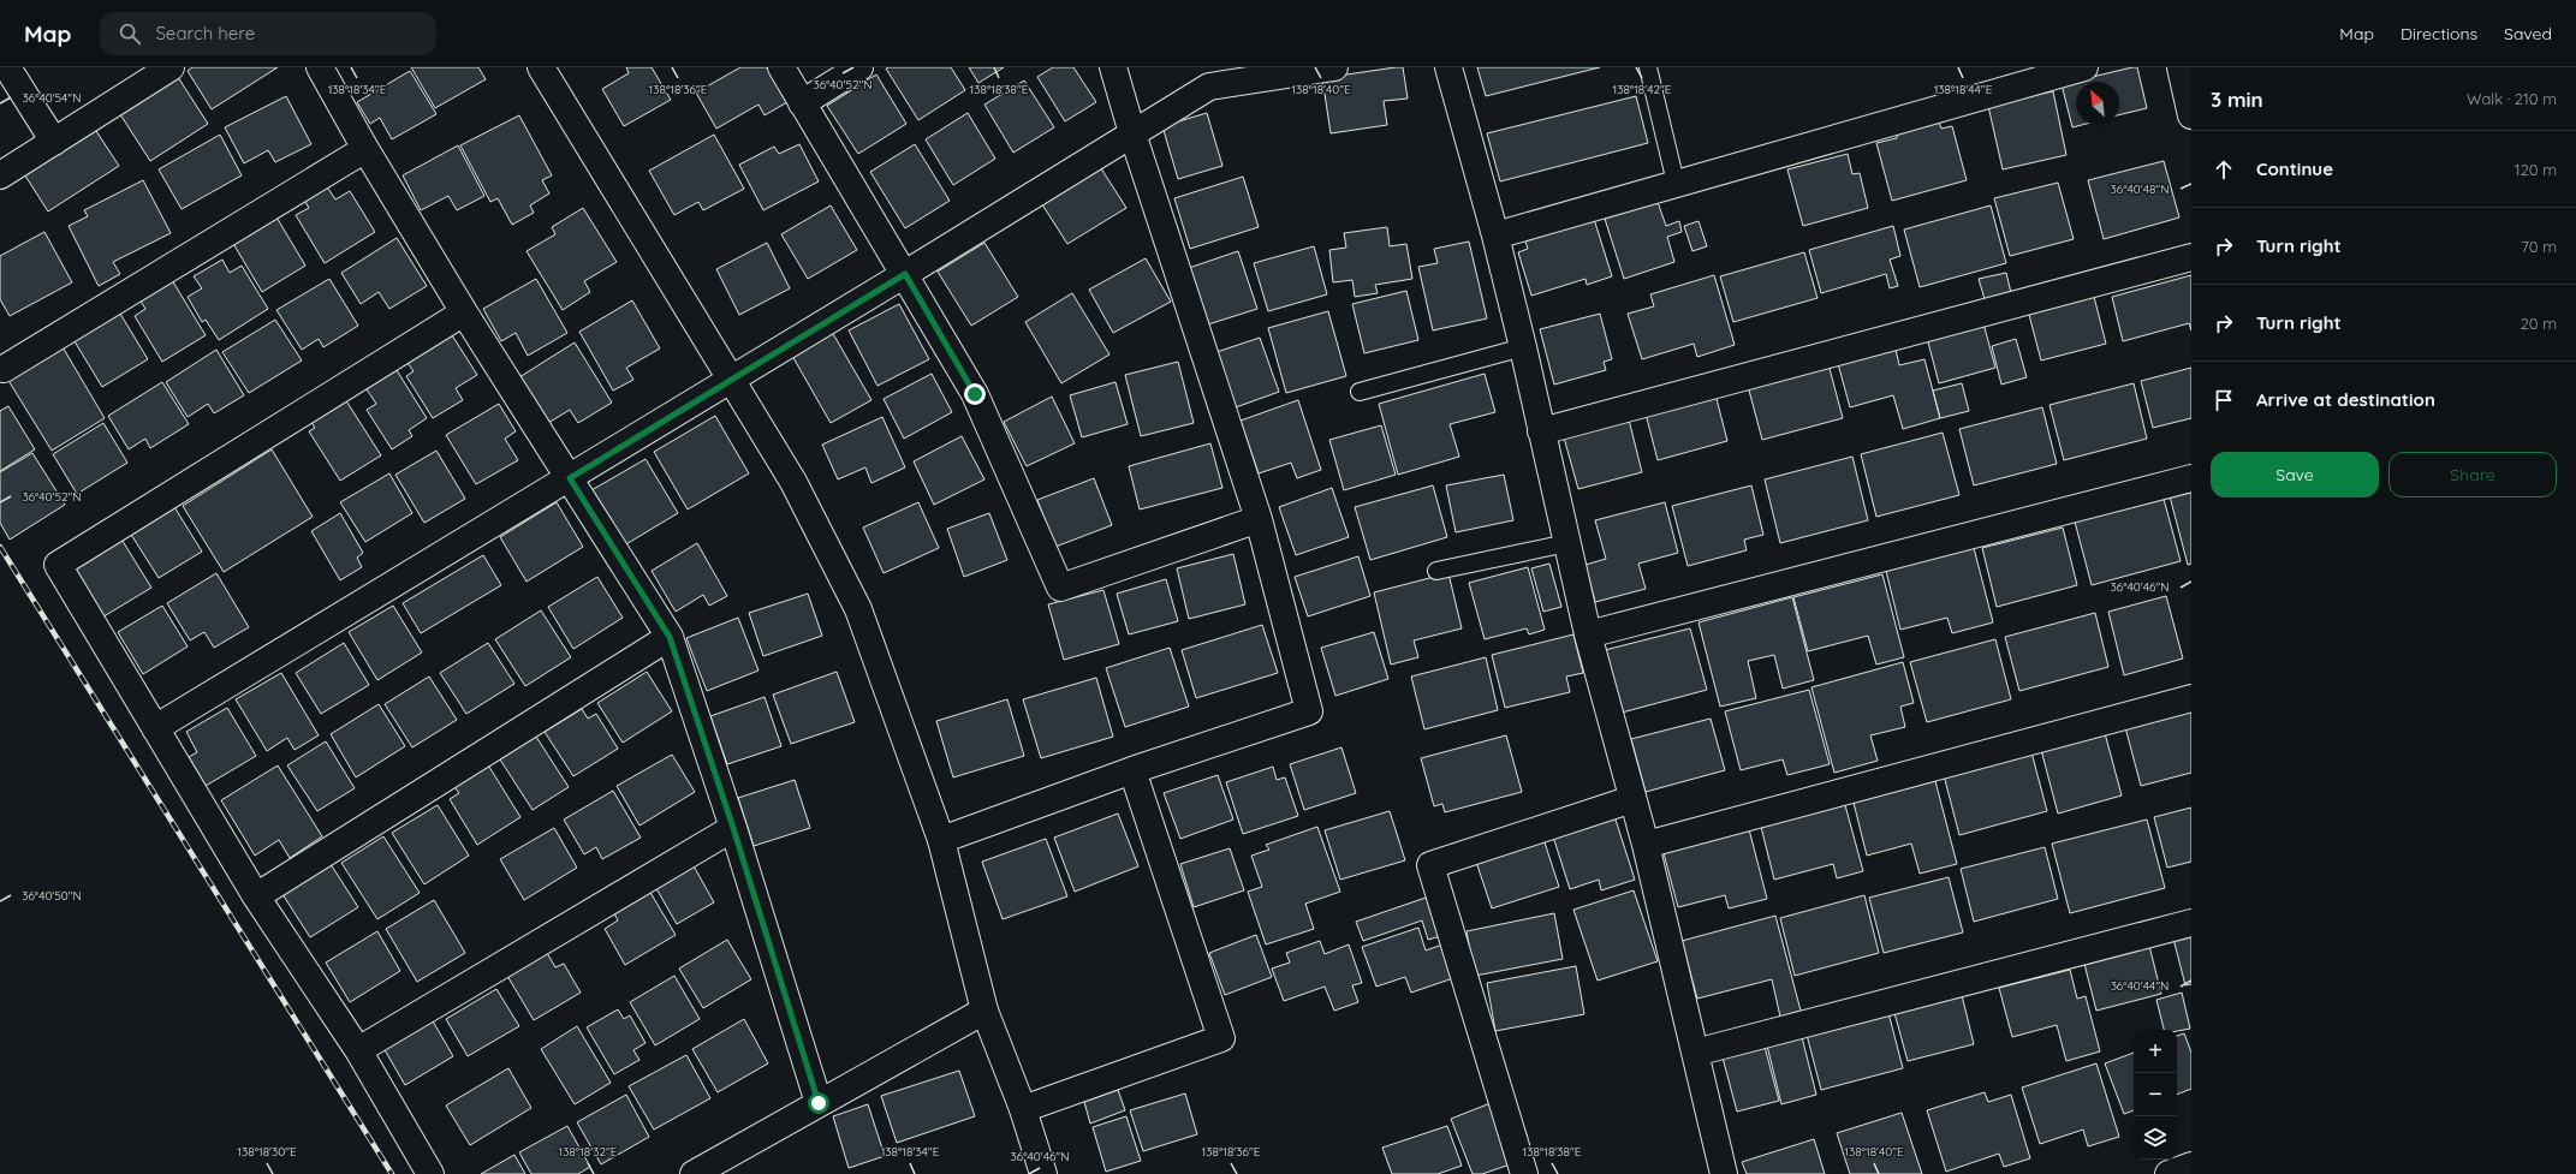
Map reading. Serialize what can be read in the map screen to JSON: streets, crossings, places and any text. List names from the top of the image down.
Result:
{
  "north": "top left",
  "page": {
    "header": "Map",
    "search": "Search here",
    "nav": ["Map", "Directions", "Saved"],
    "heading": ["3 min", "Walk · 210 m"],
    "list": [
      ["Continue", "120 m"],
      ["Turn right", "70 m"],
      ["Turn right", "20 m"],
      "Arrive at destination"
    ],
    "buttons": ["Save", "Share"],
    "map_buttons": ["+", "−"]
  },
  "coordinates": [
    "36°40'52\"N",
    "138°18'34\"E",
    "138°18'36\"E",
    "138°18'38\"E",
    "138°18'40\"E",
    "138°18'42\"E",
    "138°18'44\"E",
    "36°40'54\"N",
    "36°40'48\"N",
    "36°40'46\"N",
    "36°40'50\"N",
    "36°40'44\"N",
    "138°18'30\"E",
    "138°18'32\"E"
  ]
}
